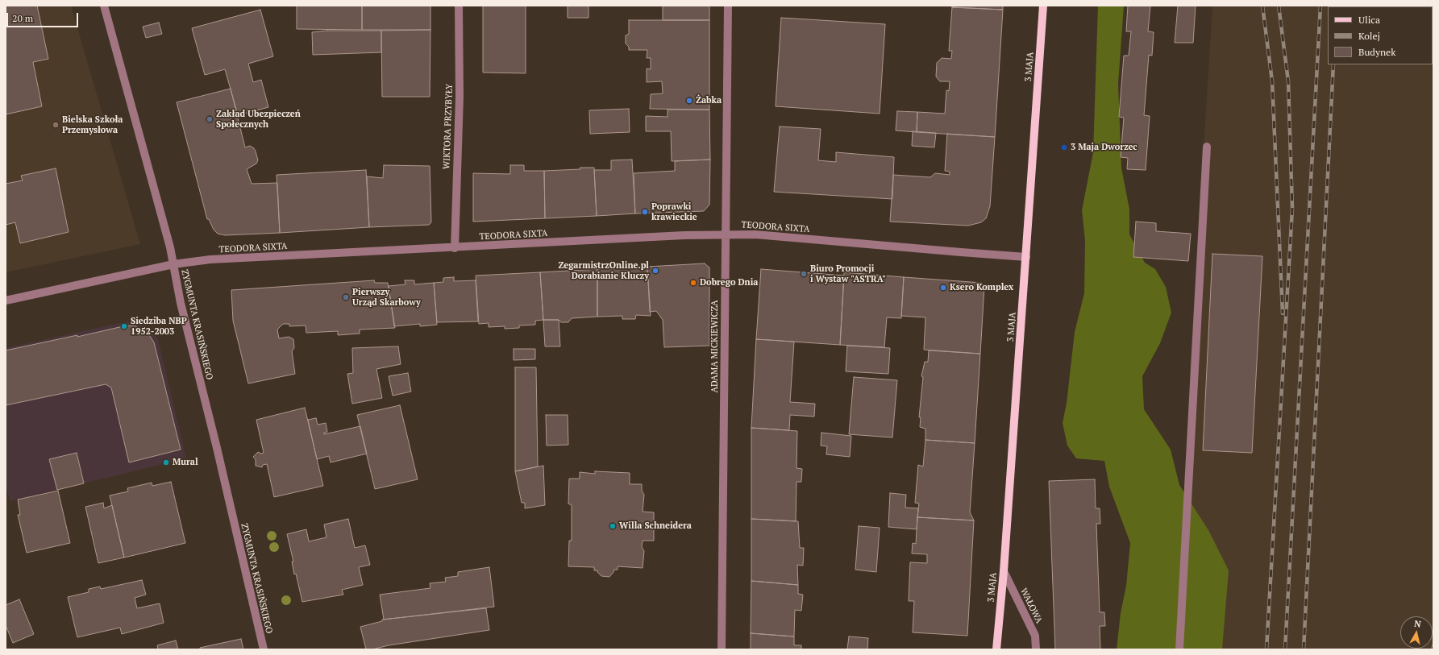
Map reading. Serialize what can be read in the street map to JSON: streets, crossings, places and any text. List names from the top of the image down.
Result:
{
  "streets": {
    "main road": ["3 MAJA"],
    "street": [
      "WIKTORA PRZYBYŁY",
      "TEODORA SIXTA",
      "ZYGMUNTA KRASIŃSKIEGO",
      "ADAMA MICKIEWICZA",
      "WAŁOWA"
    ]
  },
  "crossings": [
    ["3 MAJA", "TEODORA SIXTA"],
    ["3 MAJA", "WAŁOWA"],
    ["WIKTORA PRZYBYŁY", "TEODORA SIXTA"],
    ["TEODORA SIXTA", "ZYGMUNTA KRASIŃSKIEGO"],
    ["TEODORA SIXTA", "ADAMA MICKIEWICZA"]
  ],
  "places": [
    "Żabka",
    "Zakład Ubezpieczeń Społecznych",
    "Bielska Szkoła Przemysłowa",
    "3 Maja Dworzec",
    "Poprawki krawieckie",
    "ZegarmistrzOnline.pl Dorabianie Kluczy",
    "Biuro Promocji i Wystaw \"ASTRA\"",
    "Dobrego Dnia",
    "Ksero Komplex",
    "Pierwszy Urząd Skarbowy",
    "Siedziba NBP 1952-2003",
    "Mural",
    "Willa Schneidera"
  ],
  "legend": ["Ulica", "Kolej", "Budynek"],
  "scale_bar": "20 m",
  "north": "top"
}
